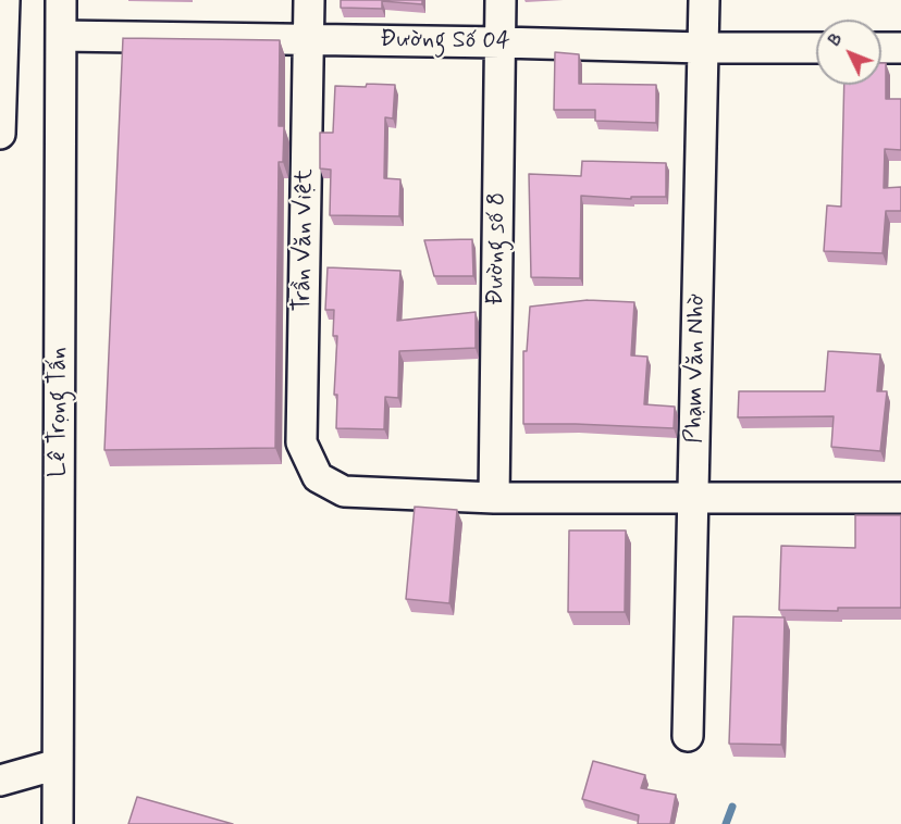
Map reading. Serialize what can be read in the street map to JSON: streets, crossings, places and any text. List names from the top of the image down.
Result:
{
  "streets": {
    "street": [
      "Đường Số 04",
      "Trần Văn Việt",
      "Đường số 8",
      "Phạm Văn Nhờ",
      "Lê Trọng Tấn"
    ]
  },
  "crossings": [
    ["Đường Số 04", "Trần Văn Việt"],
    ["Đường Số 04", "Đường số 8"],
    ["Đường Số 04", "Phạm Văn Nhờ"],
    ["Đường Số 04", "Lê Trọng Tấn"],
    ["Trần Văn Việt", "Đường số 8"]
  ],
  "north": "top left"
}
